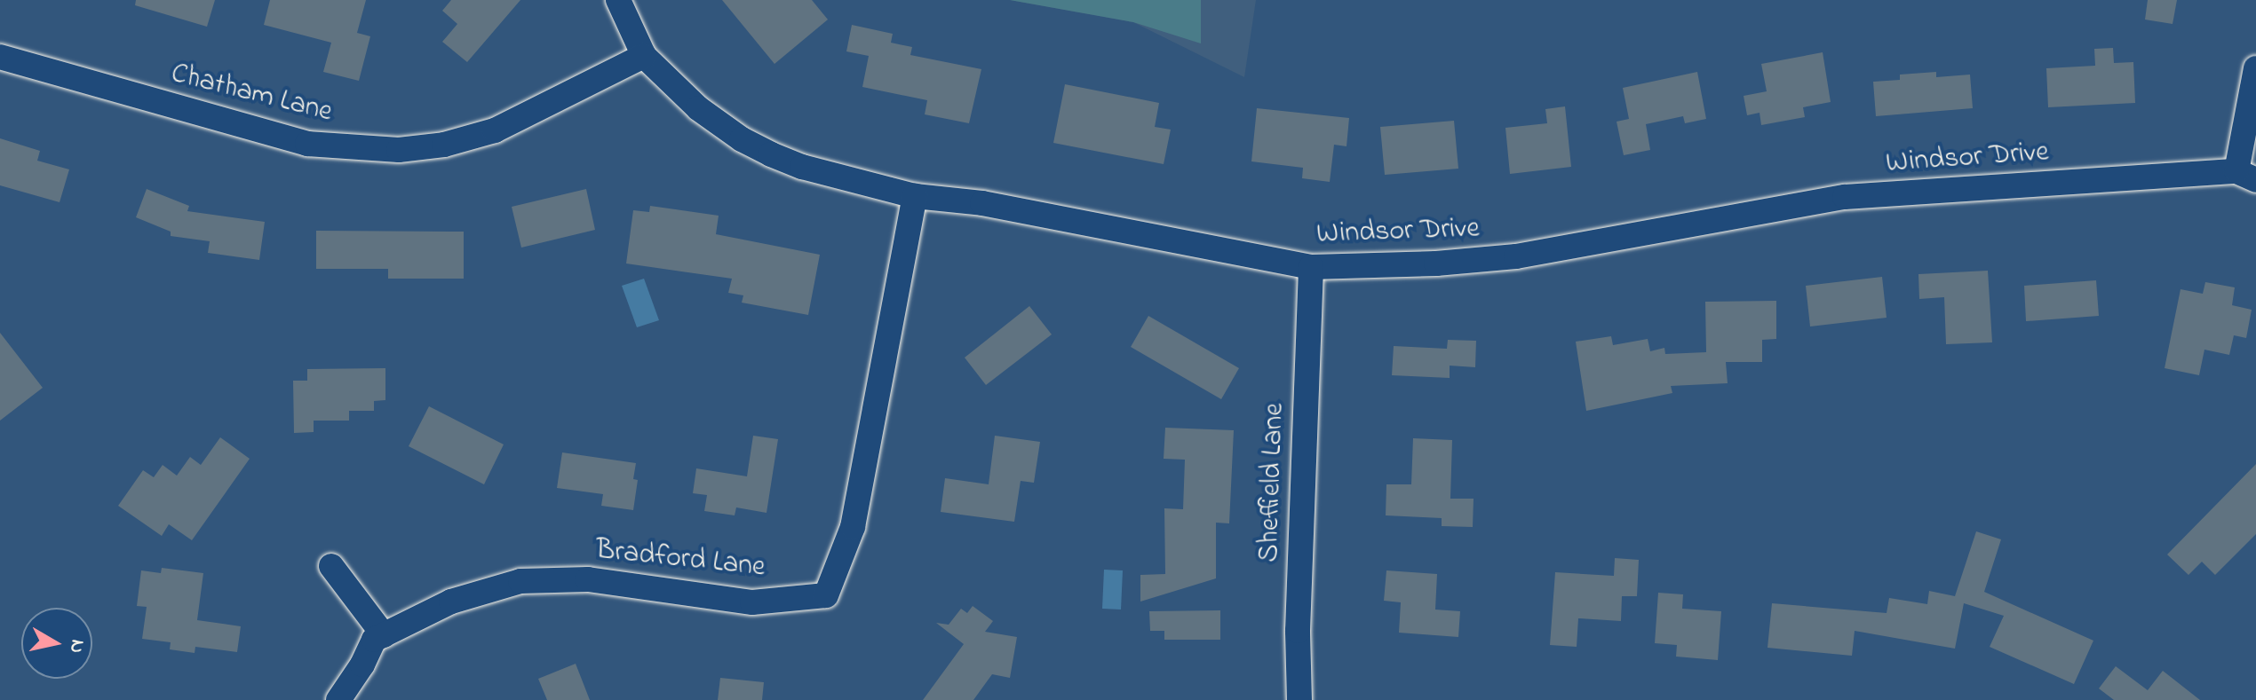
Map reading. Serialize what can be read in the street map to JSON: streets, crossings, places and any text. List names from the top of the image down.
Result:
{
  "streets": {
    "street": [
      "Chatham Lane",
      "Windsor Drive",
      "Sheffield Lane",
      "Bradford Lane"
    ]
  },
  "crossings": [
    ["Chatham Lane", "Windsor Drive"],
    ["Windsor Drive", "Sheffield Lane"],
    ["Windsor Drive", "Bradford Lane"]
  ],
  "north": "right"
}
